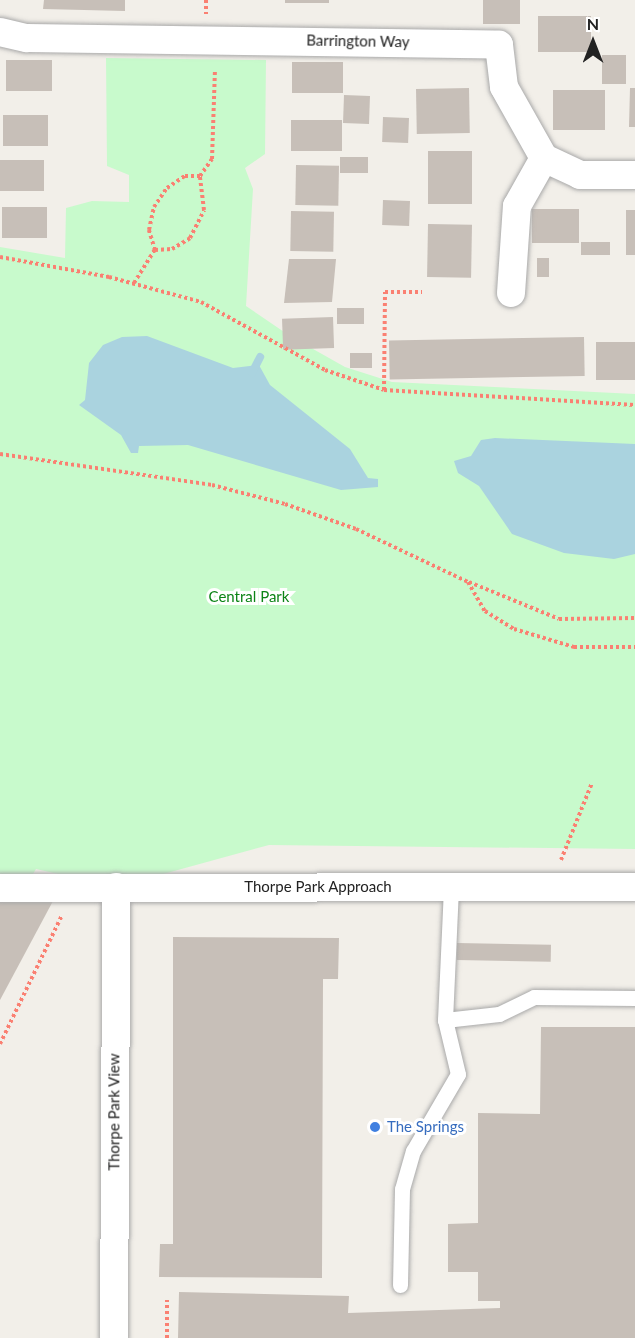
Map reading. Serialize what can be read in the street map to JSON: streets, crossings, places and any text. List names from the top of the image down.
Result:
{
  "streets": {
    "street": ["Barrington Way", "Thorpe Park Approach", "Thorpe Park View"]
  },
  "crossings": [
    ["Thorpe Park Approach", "Thorpe Park View"]
  ],
  "parks": ["Central Park"],
  "places": ["The Springs"],
  "north": "top"
}
